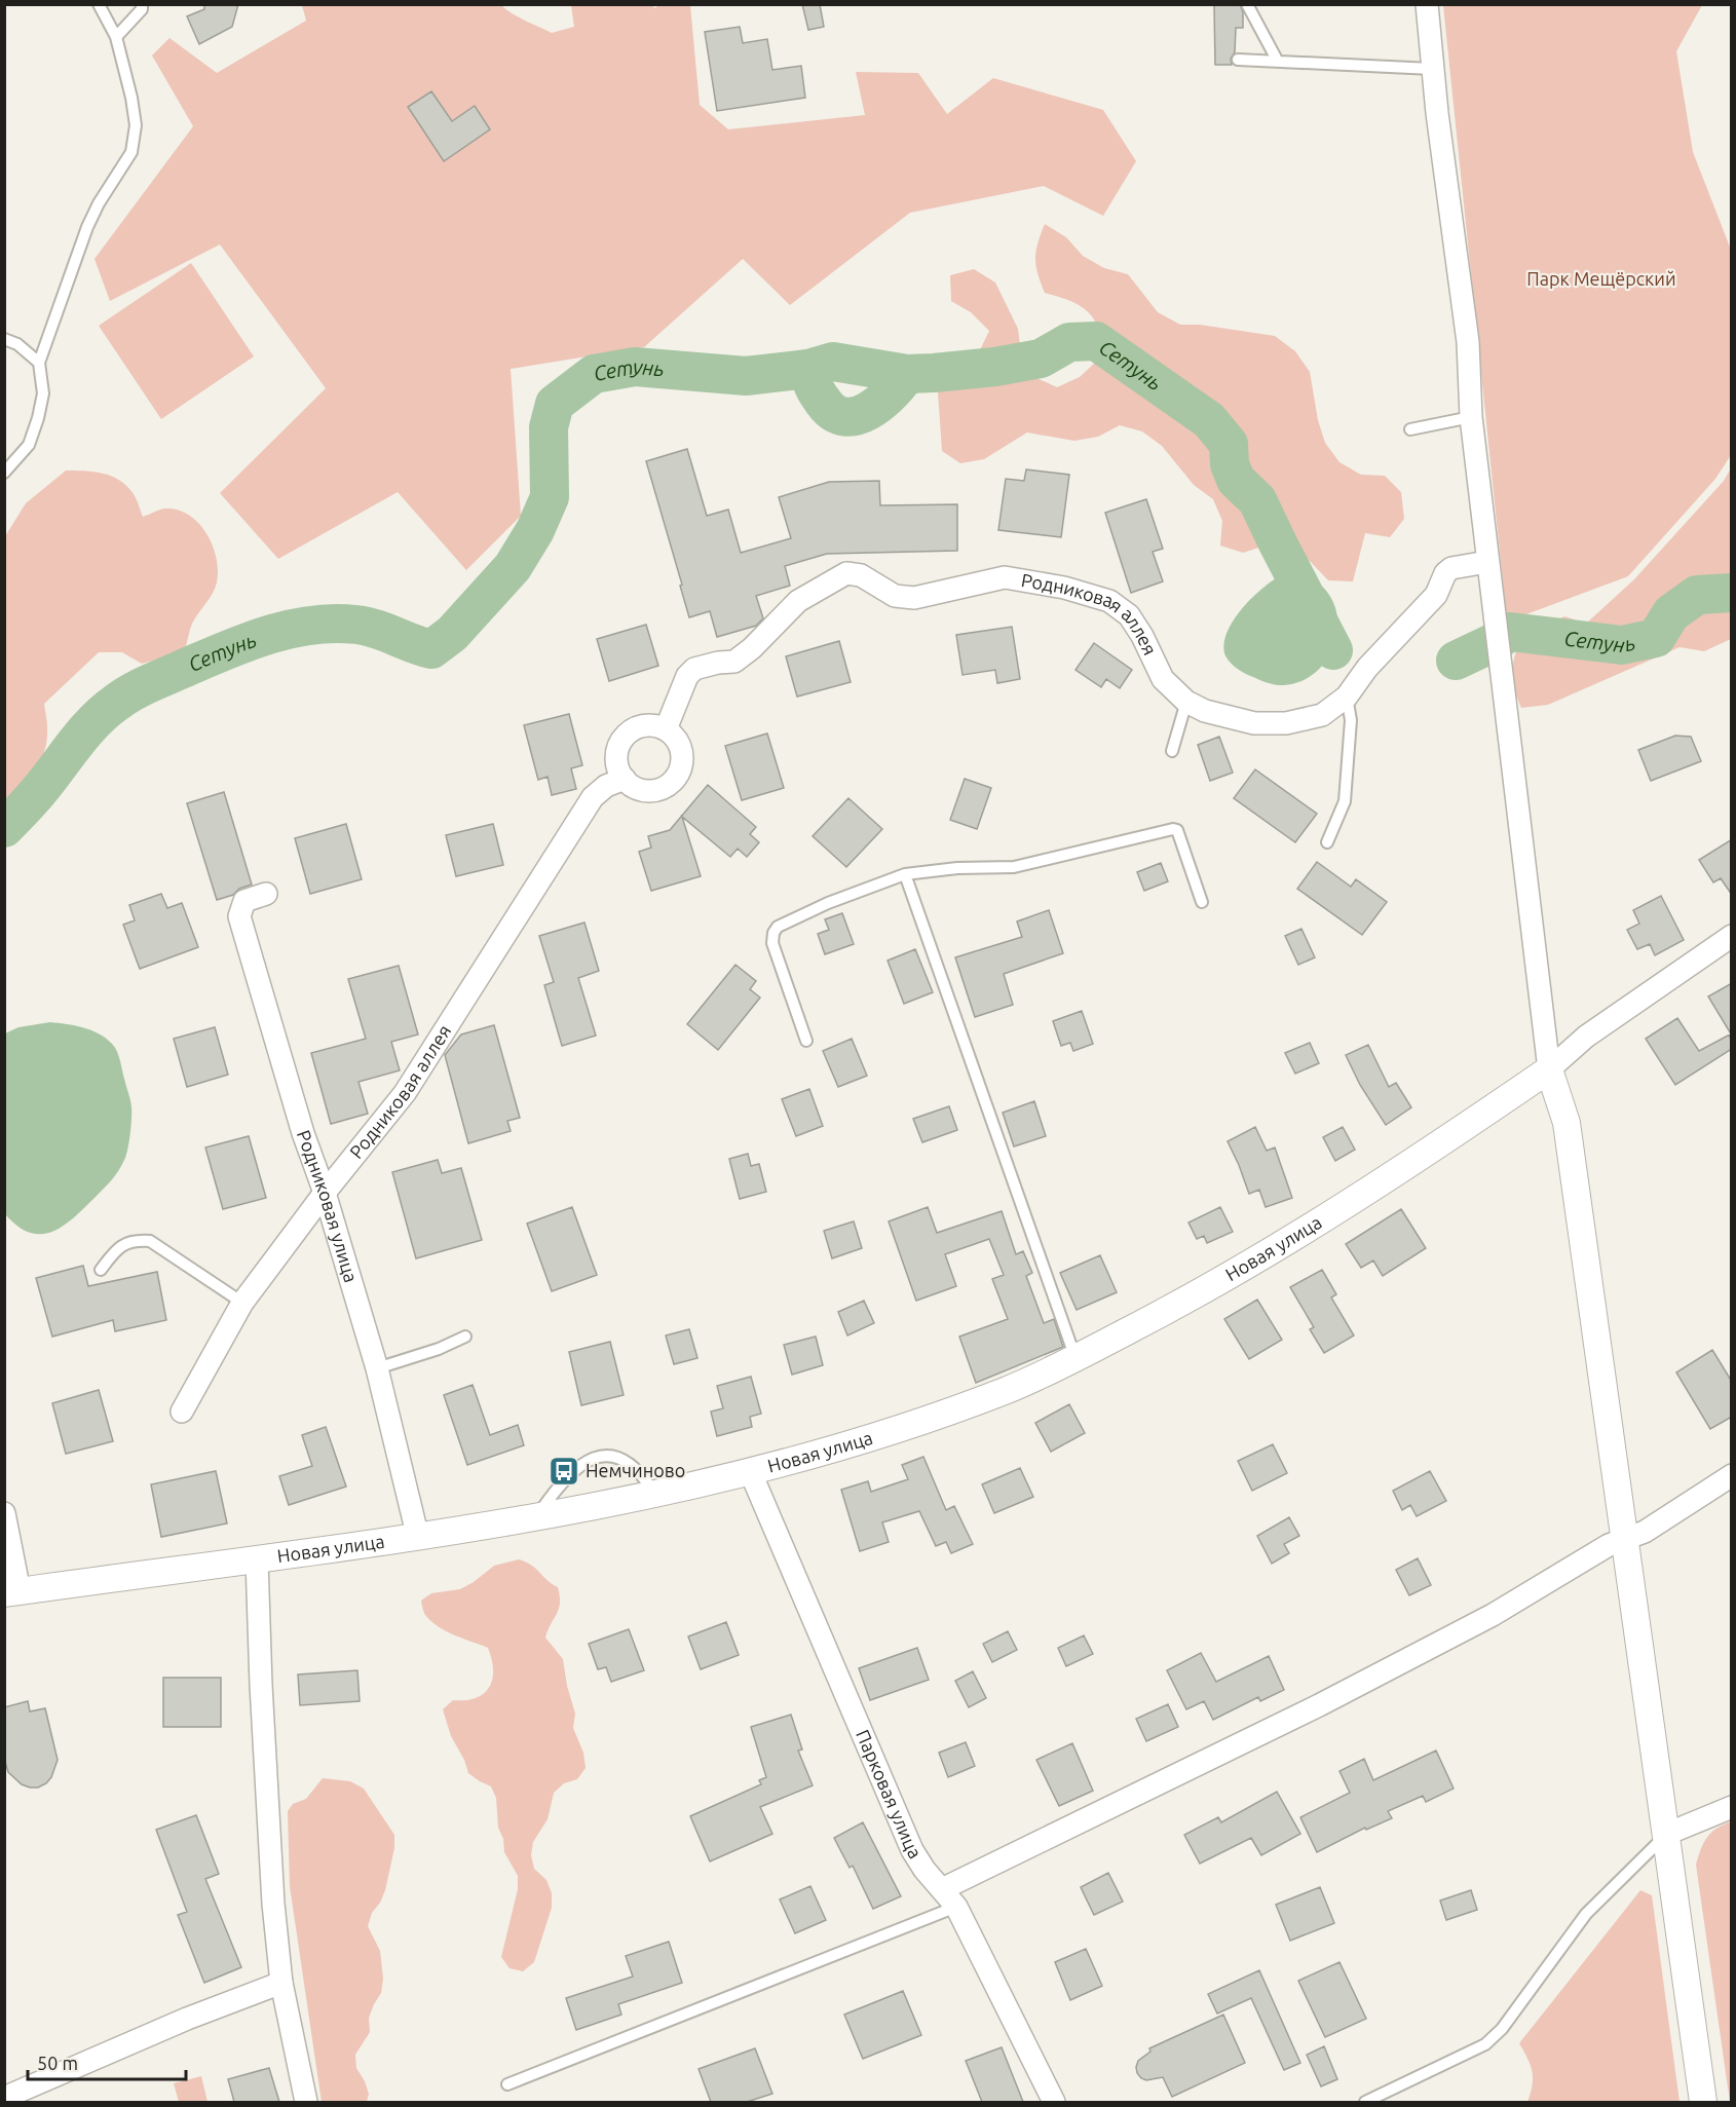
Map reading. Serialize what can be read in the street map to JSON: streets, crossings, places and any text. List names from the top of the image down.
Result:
{
  "streets": {
    "street": [
      "Родниковая аллея",
      "Родниковая улица",
      "Новая улица",
      "Парковая улица"
    ]
  },
  "crossings": [
    ["Родниковая аллея", "Родниковая улица"],
    ["Родниковая улица", "Новая улица"],
    ["Новая улица", "Парковая улица"]
  ],
  "water": ["Сетунь"],
  "parks": ["Парк Мещёрский"],
  "places": {
    "bus stop": ["Немчиново"]
  },
  "scale_bar": "50 m"
}
